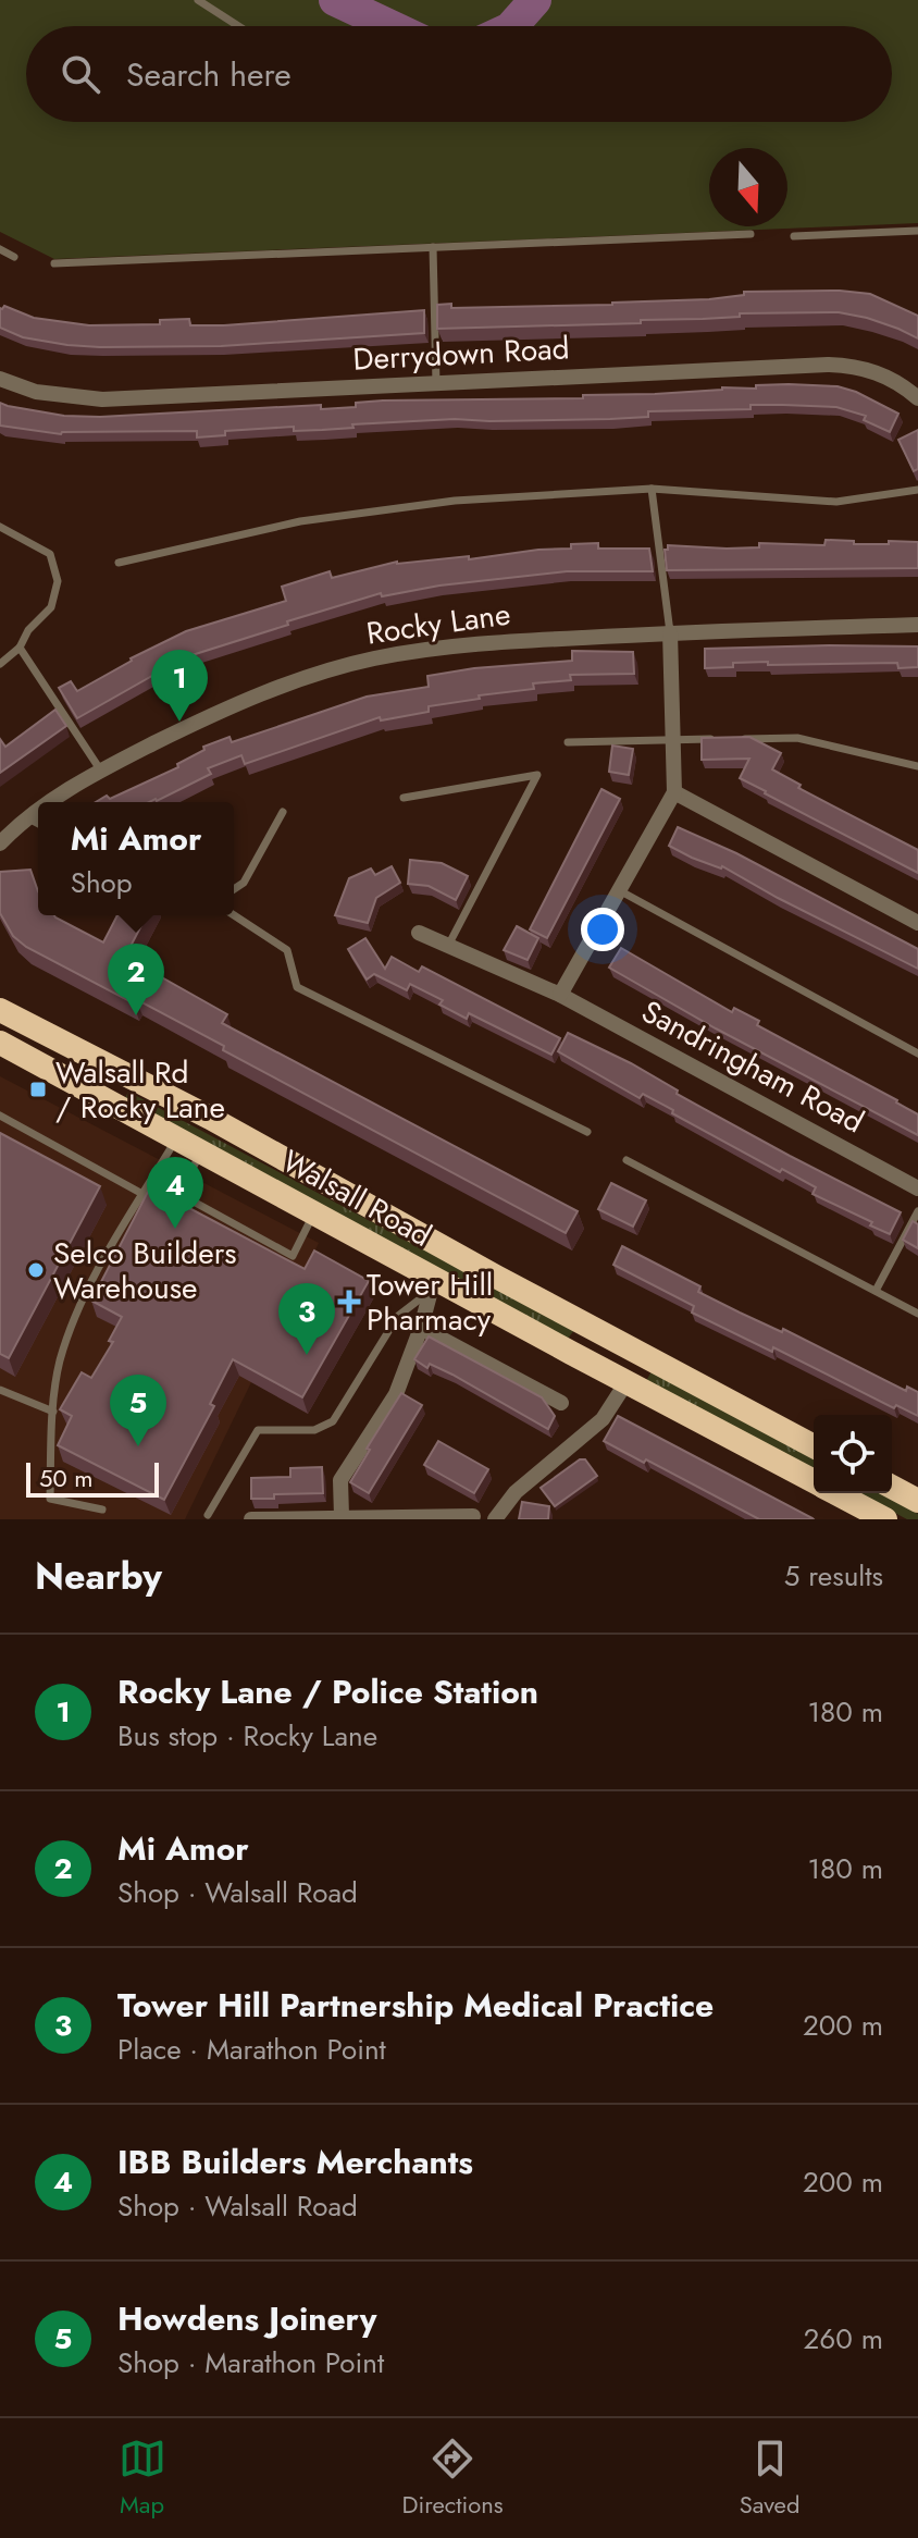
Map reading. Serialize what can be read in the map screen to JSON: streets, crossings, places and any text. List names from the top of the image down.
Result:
{
  "streets": {
    "highway": ["Walsall Road"],
    "street": ["Derrydown Road", "Rocky Lane", "Sandringham Road"]
  },
  "places": {
    "transit": ["Walsall Rd / Rocky Lane"],
    "other": ["Selco Builders Warehouse"],
    "health": ["Tower Hill Pharmacy"]
  },
  "scale_bar": "50 m",
  "north": "bottom",
  "page": {
    "search": "Search here",
    "pins": [
      "1",
      "2",
      "4",
      "3",
      "5"
    ],
    "popup": ["Mi Amor", "Shop"],
    "scale": "50 m",
    "heading": ["Nearby", "5 results"],
    "list": [
      {
        "mark": "1",
        "name": "Rocky Lane / Police Station",
        "note": "Bus stop · Rocky Lane",
        "value": "180 m"
      },
      {
        "mark": "2",
        "name": "Mi Amor",
        "note": "Shop · Walsall Road",
        "value": "180 m"
      },
      {
        "mark": "3",
        "name": "Tower Hill Partnership Medical Practice",
        "note": "Place · Marathon Point",
        "value": "200 m"
      },
      {
        "mark": "4",
        "name": "IBB Builders Merchants",
        "note": "Shop · Walsall Road",
        "value": "200 m"
      },
      {
        "mark": "5",
        "name": "Howdens Joinery",
        "note": "Shop · Marathon Point",
        "value": "260 m"
      }
    ],
    "nav": ["Map", "Directions", "Saved"]
  }
}
